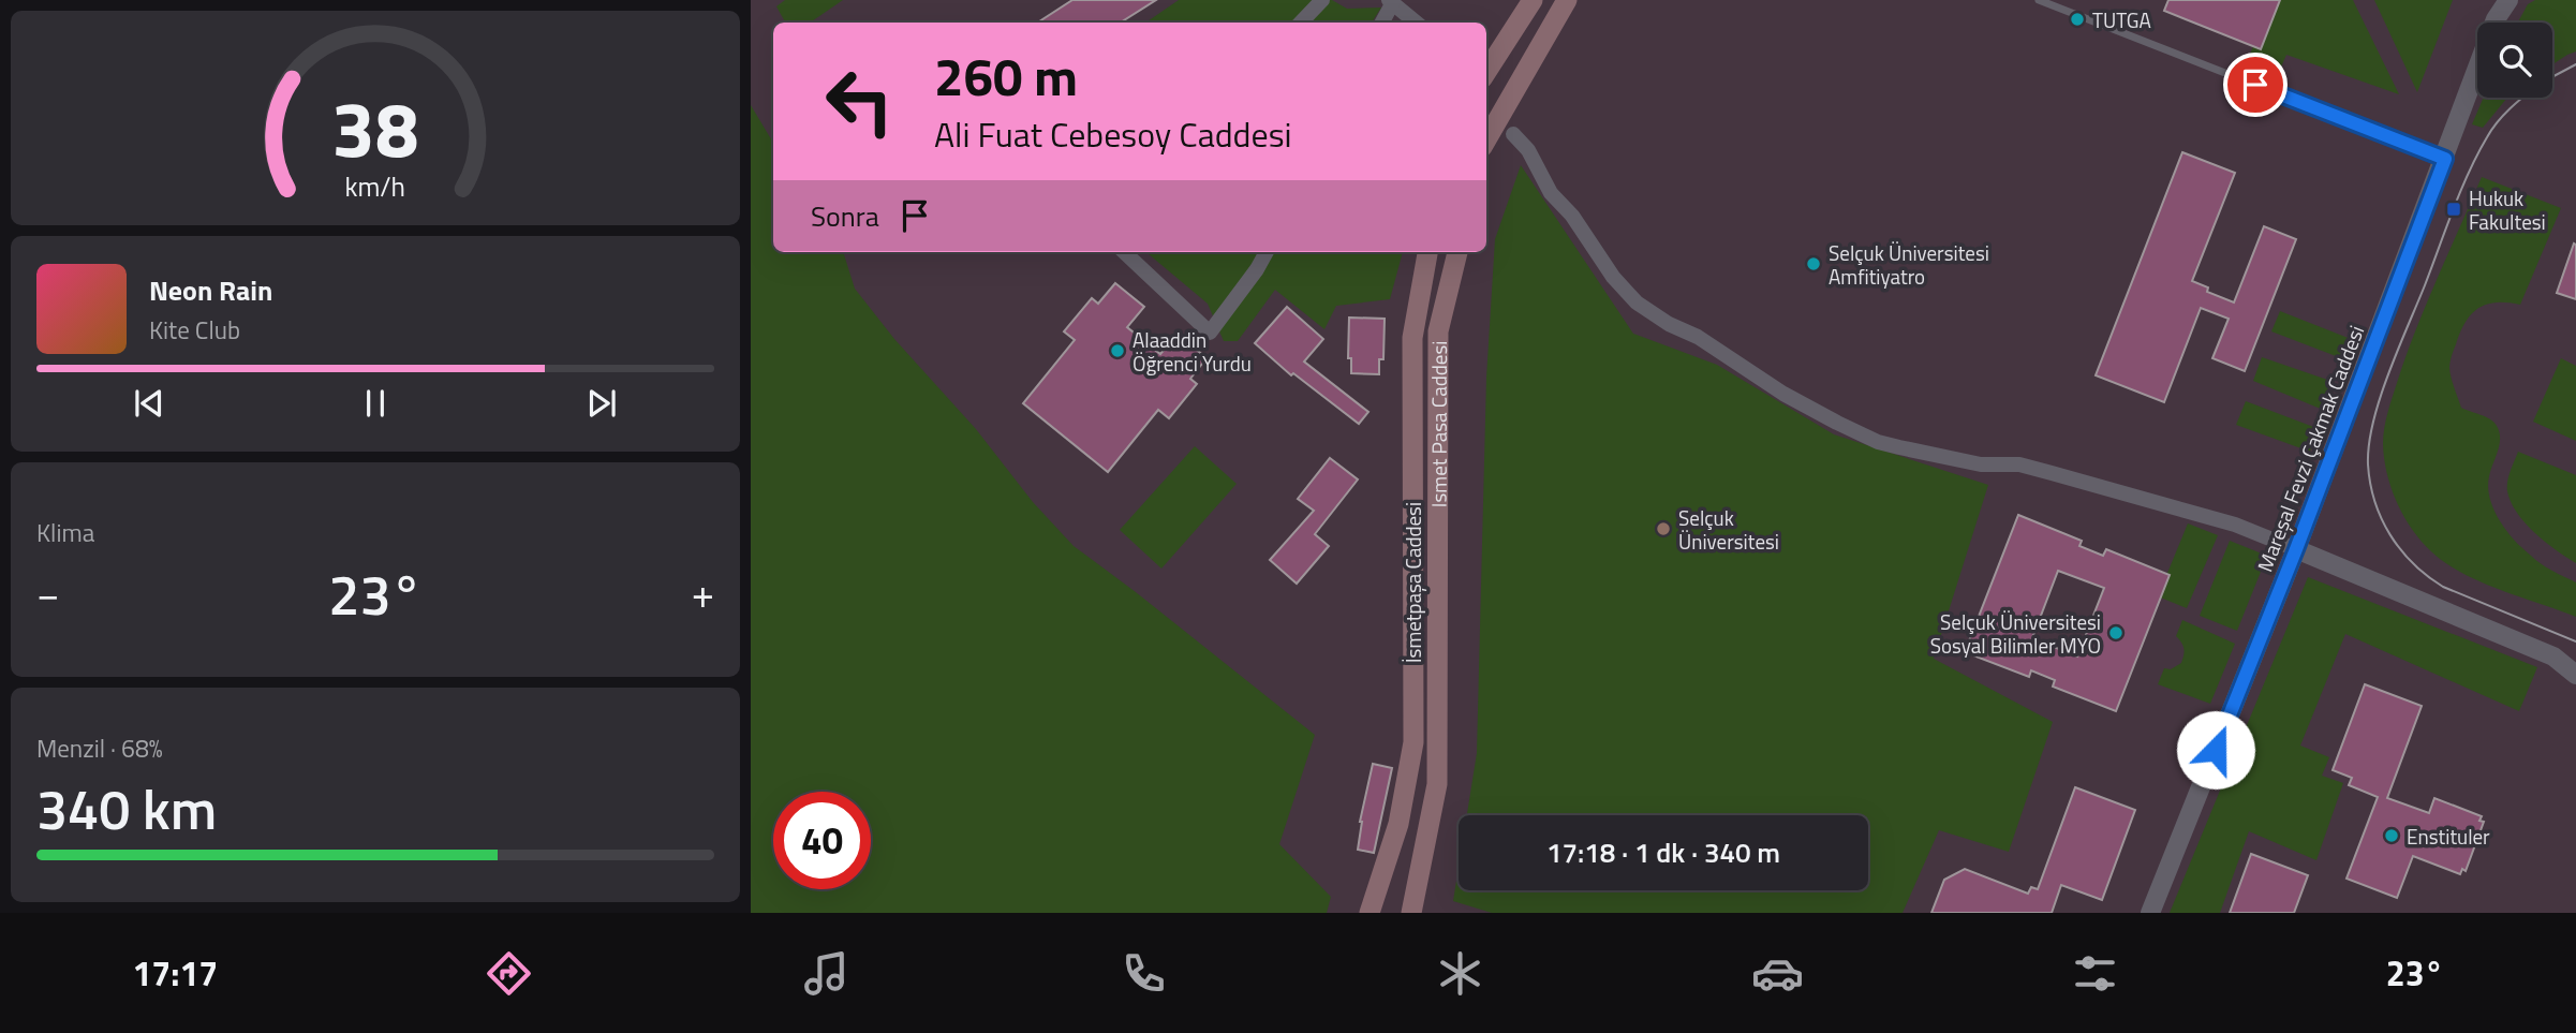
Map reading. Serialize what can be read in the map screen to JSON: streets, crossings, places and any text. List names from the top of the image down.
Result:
{
  "streets": {
    "main road": ["Ismet Pasa Caddesi", "İsmetpaşa Caddesi"],
    "street": ["Mareşal Fevzi Çakmak Caddesi"]
  },
  "places": {
    "other": [
      "TUTGA",
      "Selçuk Üniversitesi Amfitiyatro",
      "Alaaddin Öğrenci Yurdu",
      "Selçuk Üniversitesi",
      "Selçuk Üniversitesi Sosyal Bilimler MYO",
      "Enstituler"
    ],
    "transit": ["Hukuk Fakultesi"]
  },
  "page": {
    "turn": ["260 m", "Ali Fuat Cebesoy Caddesi"],
    "then": "Sonra",
    "song": ["Neon Rain", "Kite Club"],
    "tile": [
      "Klima",
      ["Menzil · 68%", "340 km"]
    ],
    "heat": ["−", "23°", "+"],
    "limit": "40",
    "trip": "17:18 · 1 dk · 340 m",
    "tabs": ["17:17", "23°"],
    "gauge": ["38", "km/h"]
  }
}
